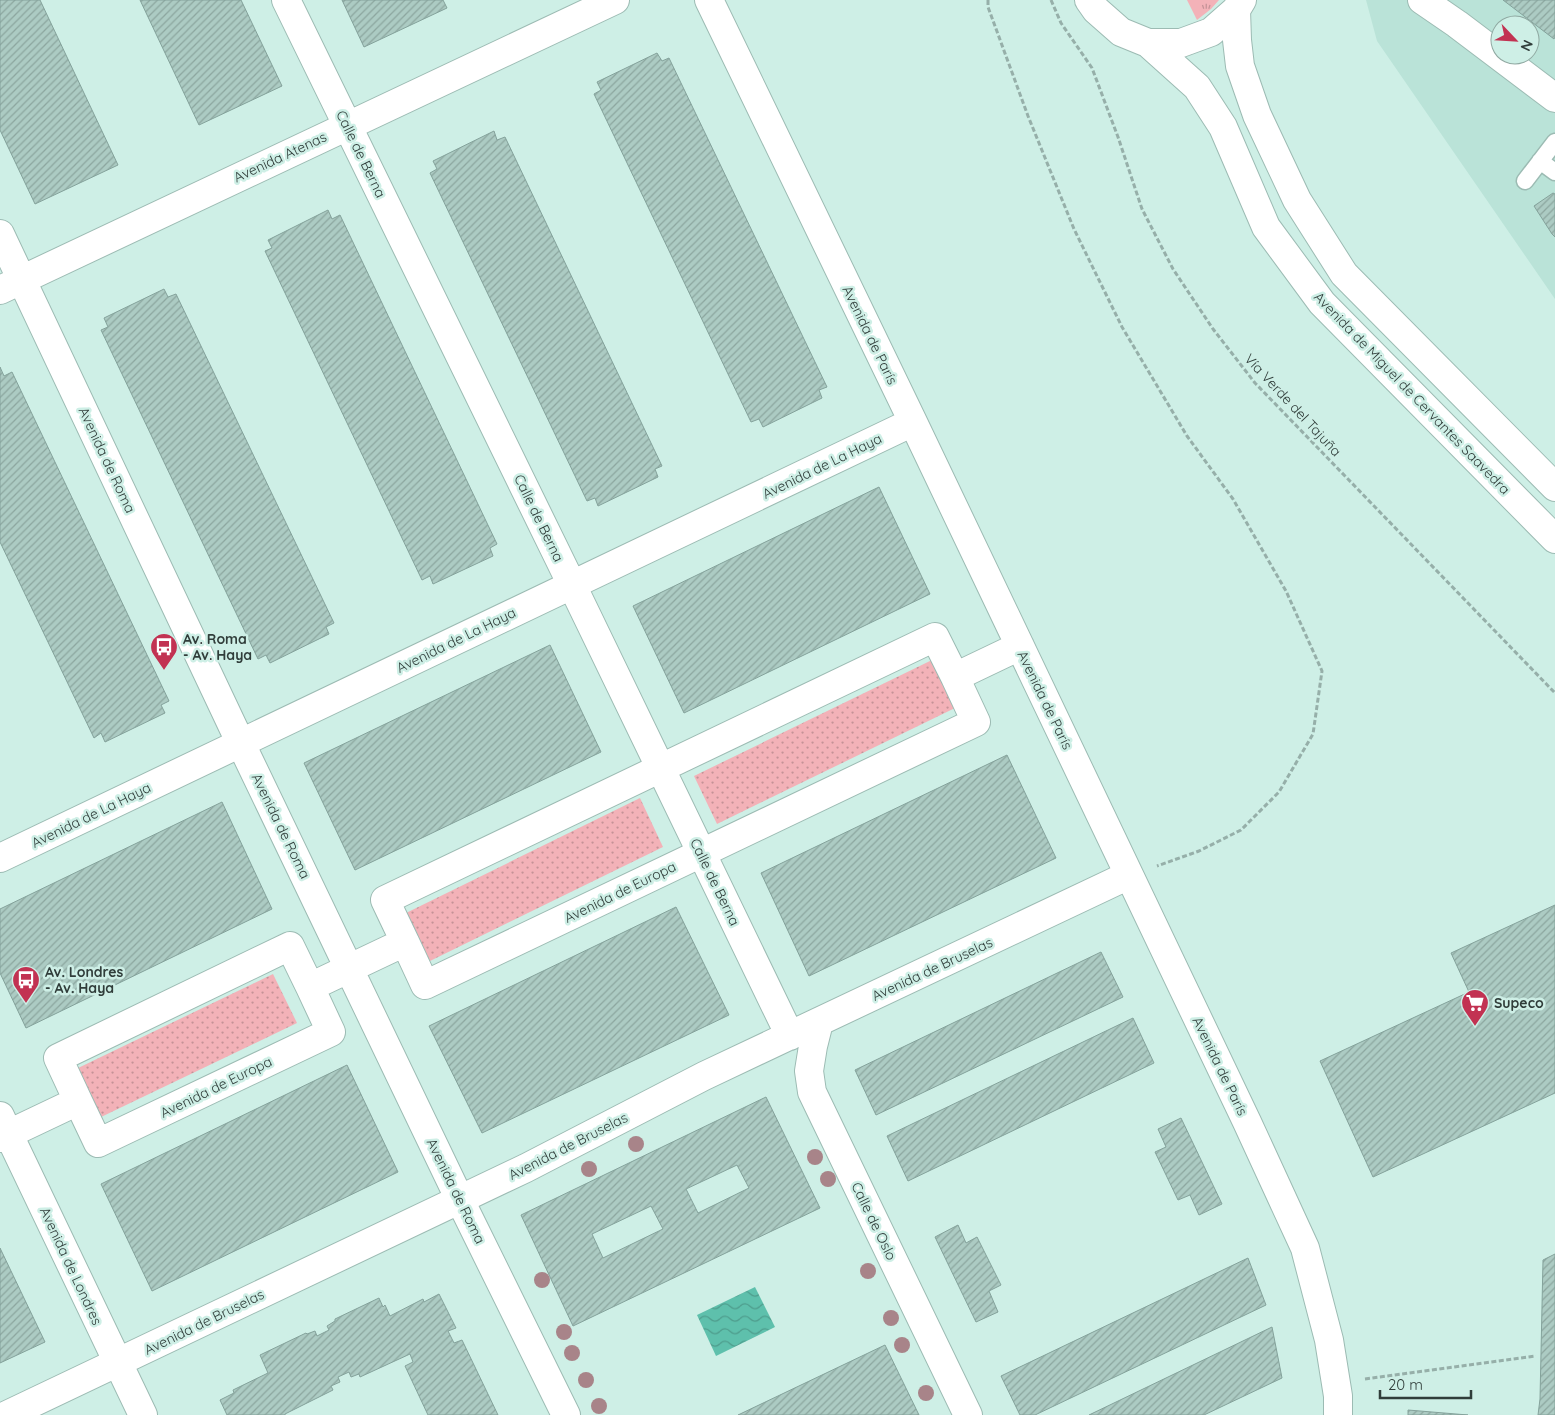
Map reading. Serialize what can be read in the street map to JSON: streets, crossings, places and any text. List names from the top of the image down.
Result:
{
  "streets": {
    "street": [
      "Calle de Berna",
      "Avenida Atenas",
      "Avenida de París",
      "Avenida de Miguel de Cervantes Saavedra",
      "Avenida de Roma",
      "Avenida de La Haya",
      "Avenida de Europa",
      "Avenida de Bruselas",
      "Calle de Oslo",
      "Avenida de Londres"
    ],
    "path": ["Vía Verde del Tajuña"]
  },
  "crossings": [
    ["Calle de Berna", "Avenida Atenas"],
    ["Calle de Berna", "Avenida de La Haya"],
    ["Calle de Berna", "Avenida de Europa"],
    ["Calle de Berna", "Avenida de Bruselas"],
    ["Avenida Atenas", "Avenida de Roma"],
    ["Avenida de París", "Avenida de La Haya"],
    ["Avenida de París", "Avenida de Bruselas"],
    ["Avenida de Roma", "Avenida de La Haya"],
    ["Avenida de Roma", "Avenida de Bruselas"],
    ["Avenida de Bruselas", "Calle de Oslo"],
    ["Avenida de Bruselas", "Avenida de Londres"]
  ],
  "places": {
    "bus stop": ["Av. Roma - Av. Haya", "Av. Londres - Av. Haya"],
    "supermarket": ["Supeco"]
  },
  "scale_bar": "20 m",
  "north": "bottom right"
}
